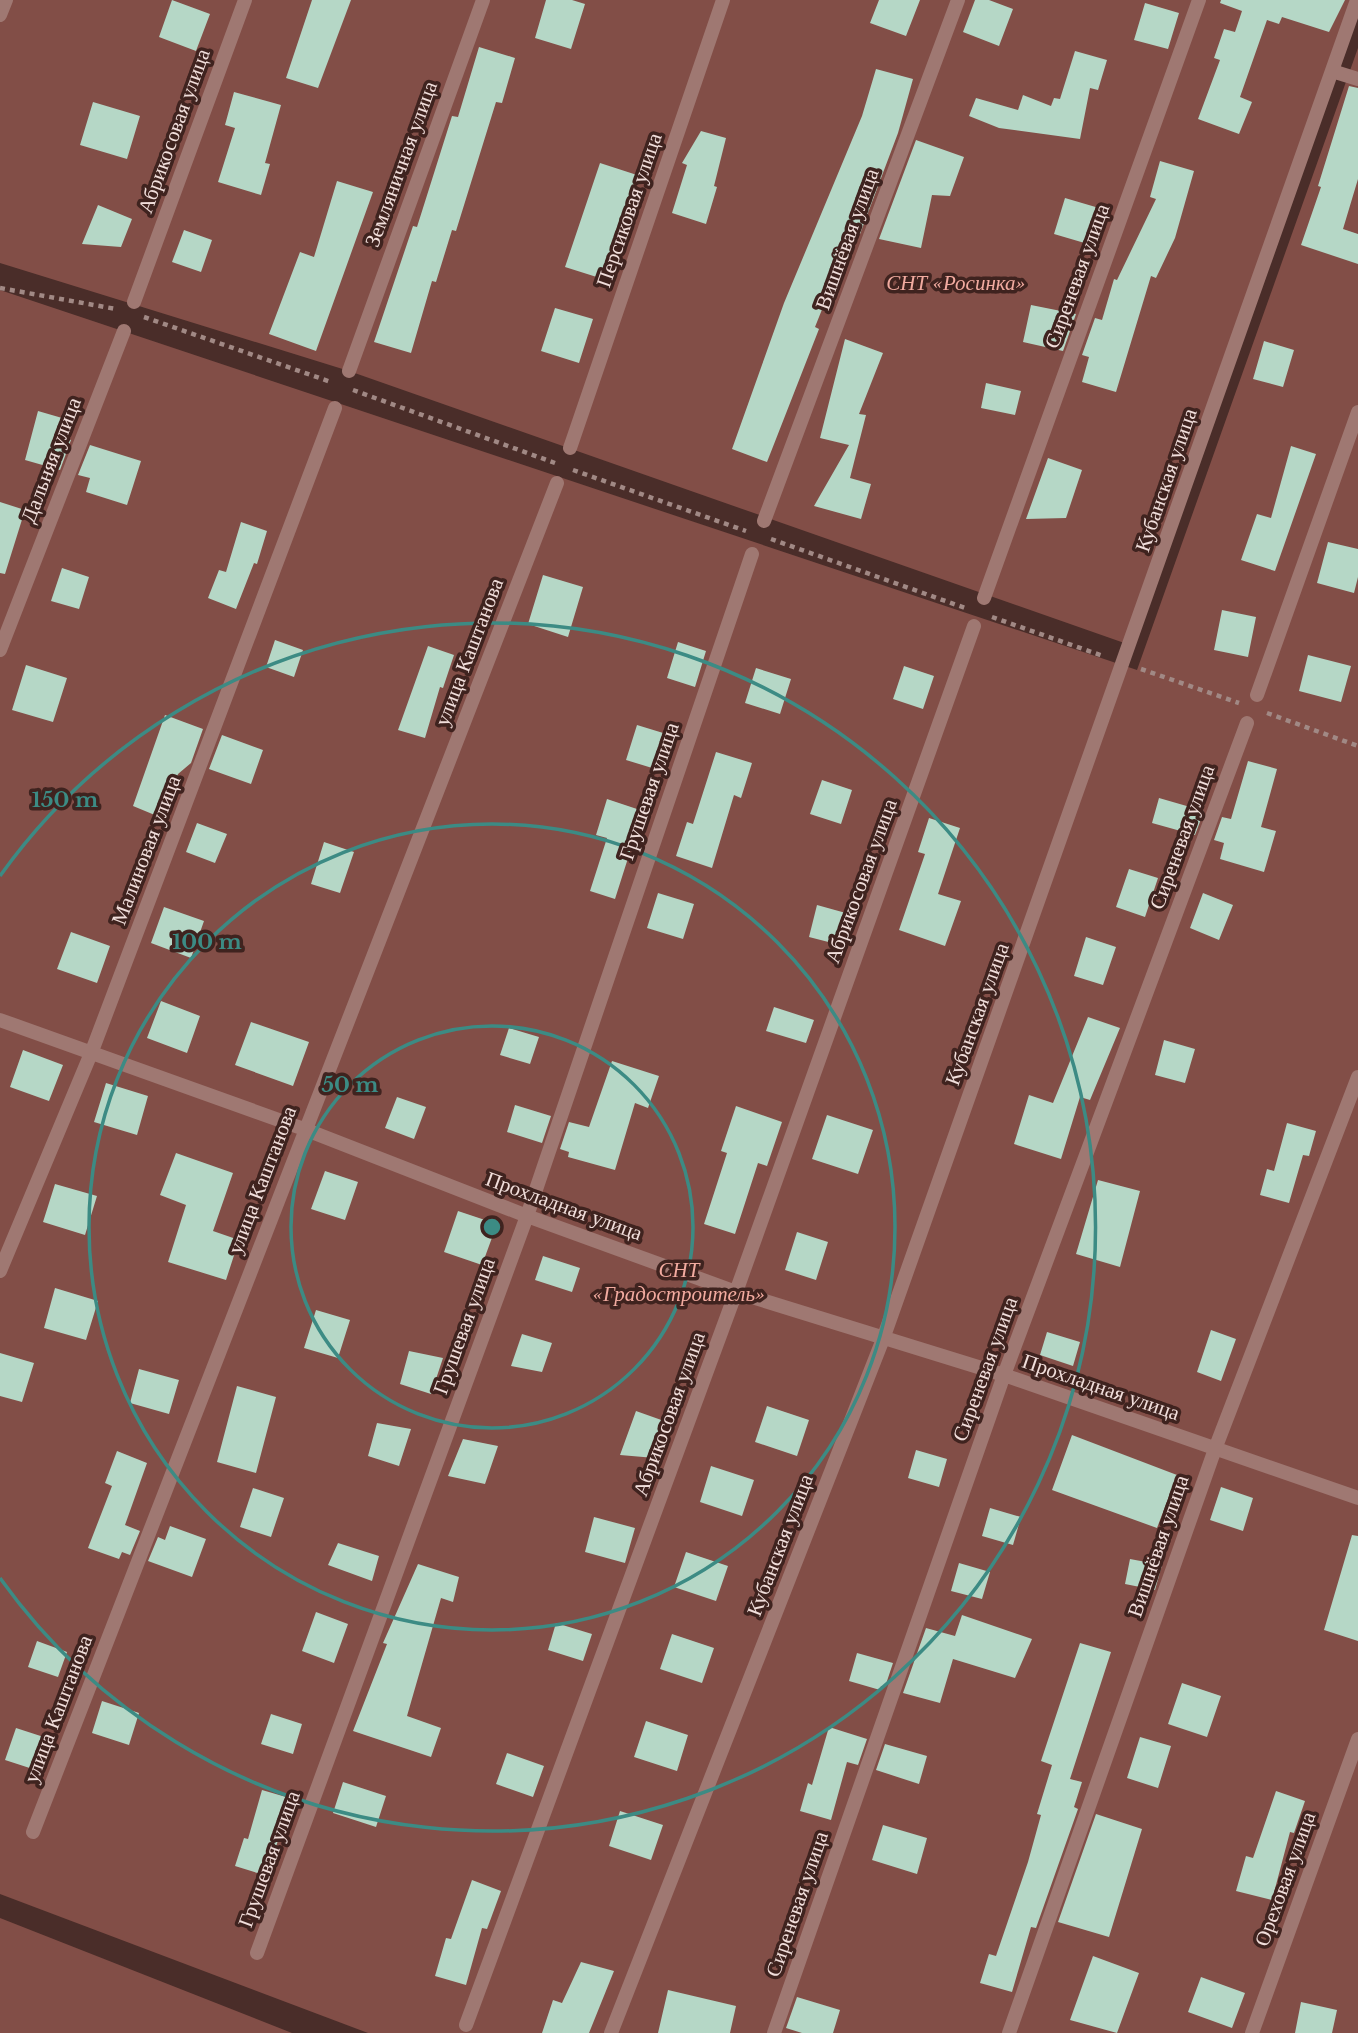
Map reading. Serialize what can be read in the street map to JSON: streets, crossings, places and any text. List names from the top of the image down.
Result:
{
  "streets": {
    "street": [
      "Абрикосовая улица",
      "Земляничная улица",
      "Персиковая улица",
      "Вишнёвая улица",
      "Сиреневая улица",
      "Дальняя улица",
      "Кубанская улица",
      "улица Каштанова",
      "Грушевая улица",
      "Малиновая улица",
      "Прохладная улица",
      "Ореховая улица"
    ]
  },
  "crossings": [
    ["Абрикосовая улица", "Прохладная улица"],
    ["Вишнёвая улица", "Прохладная улица"],
    ["Сиреневая улица", "Прохладная улица"],
    ["Кубанская улица", "Прохладная улица"],
    ["улица Каштанова", "Прохладная улица"],
    ["Грушевая улица", "Прохладная улица"],
    ["Малиновая улица", "Прохладная улица"]
  ],
  "parks": ["СНТ «Росинка»", "СНТ «Градостроитель»"],
  "rings": ["150 m", "100 m", "50 m"]
}
